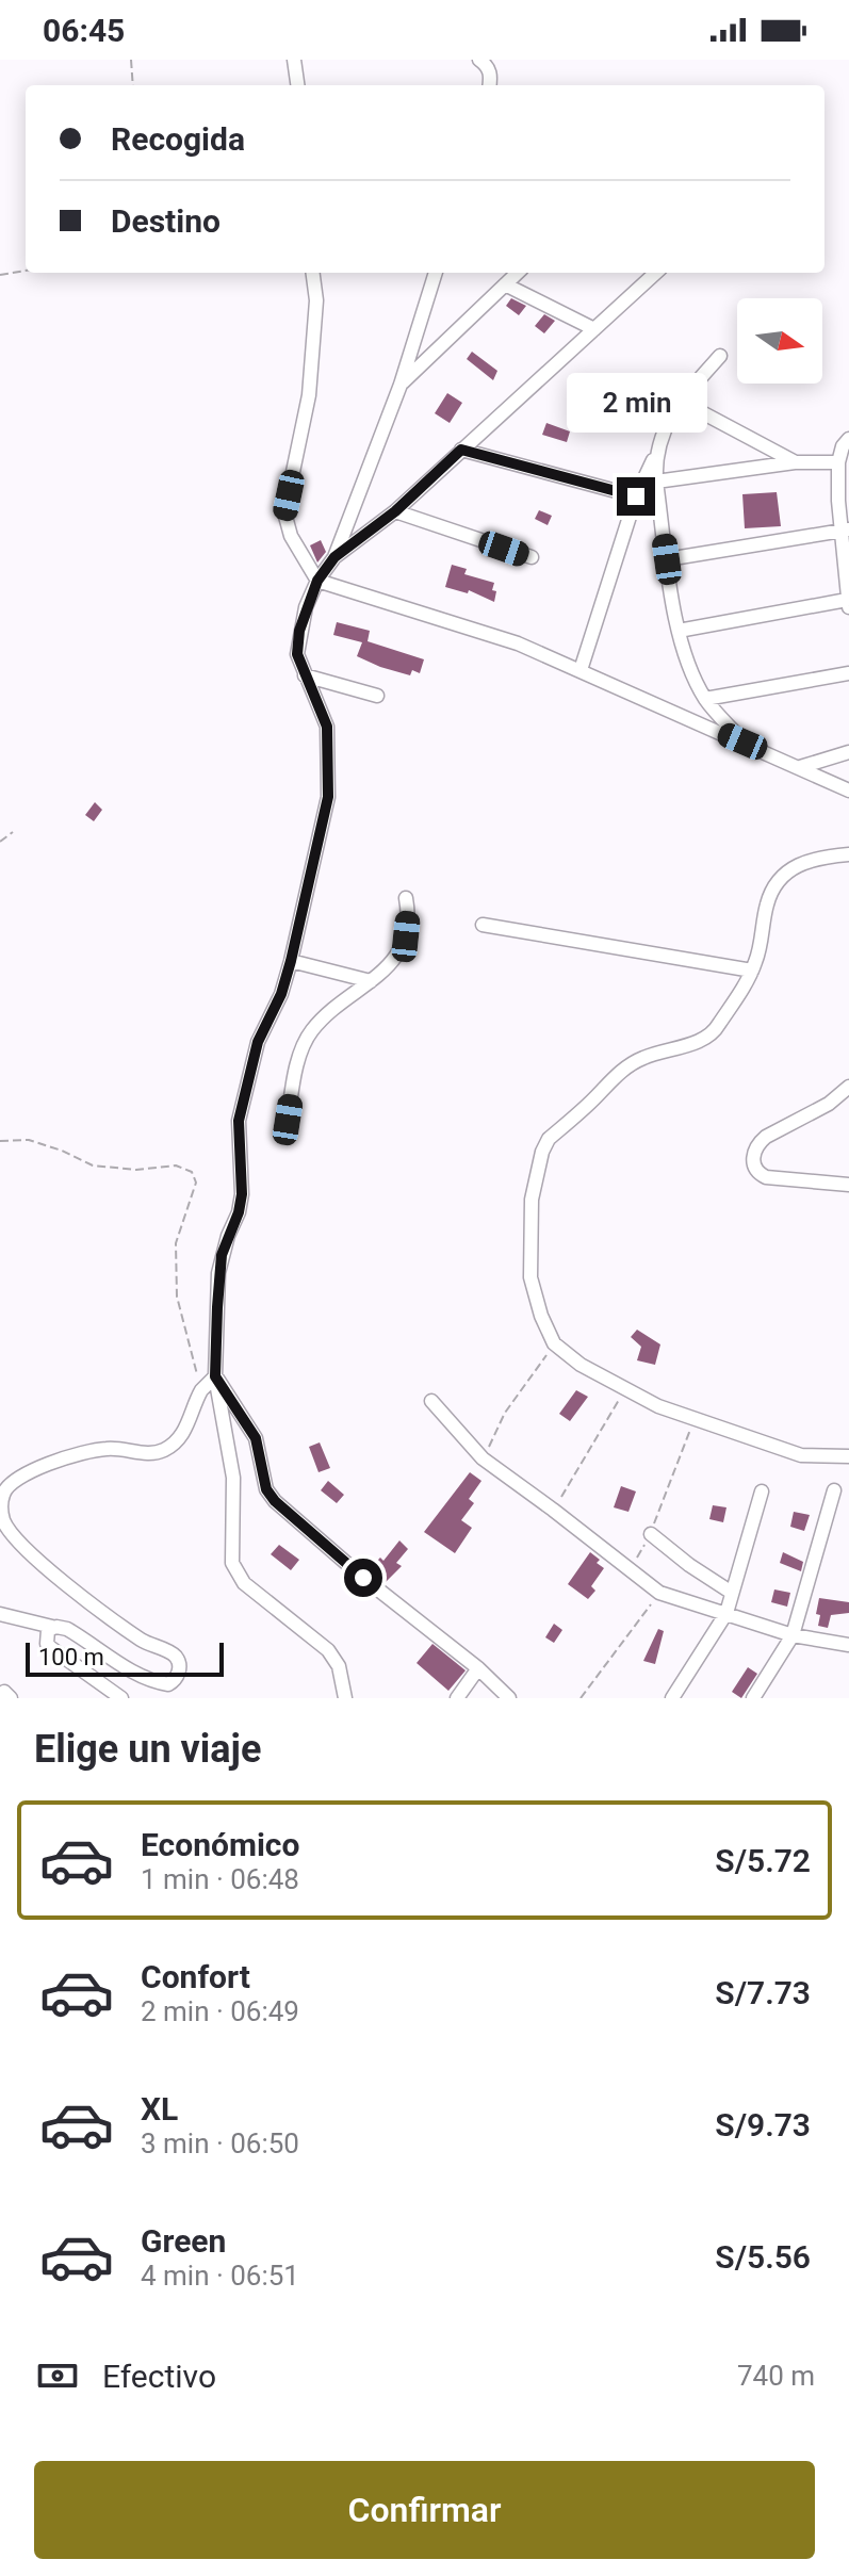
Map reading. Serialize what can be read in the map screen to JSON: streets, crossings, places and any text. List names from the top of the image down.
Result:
{
  "scale_bar": "100 m",
  "north": "right",
  "page": {
    "status": "06:45",
    "banner": ["Recogida", "Destino"],
    "bubble": "2 min",
    "scale": "100 m",
    "heading": "Elige un viaje",
    "list": [
      {
        "name": "Económico",
        "note": "1 min · 06:48",
        "value": "S/5.72"
      },
      {
        "name": "Confort",
        "note": "2 min · 06:49",
        "value": "S/7.73"
      },
      {
        "name": "XL",
        "note": "3 min · 06:50",
        "value": "S/9.73"
      },
      {
        "name": "Green",
        "note": "4 min · 06:51",
        "value": "S/5.56"
      }
    ],
    "pay": ["Efectivo", "740 m"],
    "buttons": "Confirmar"
  }
}
